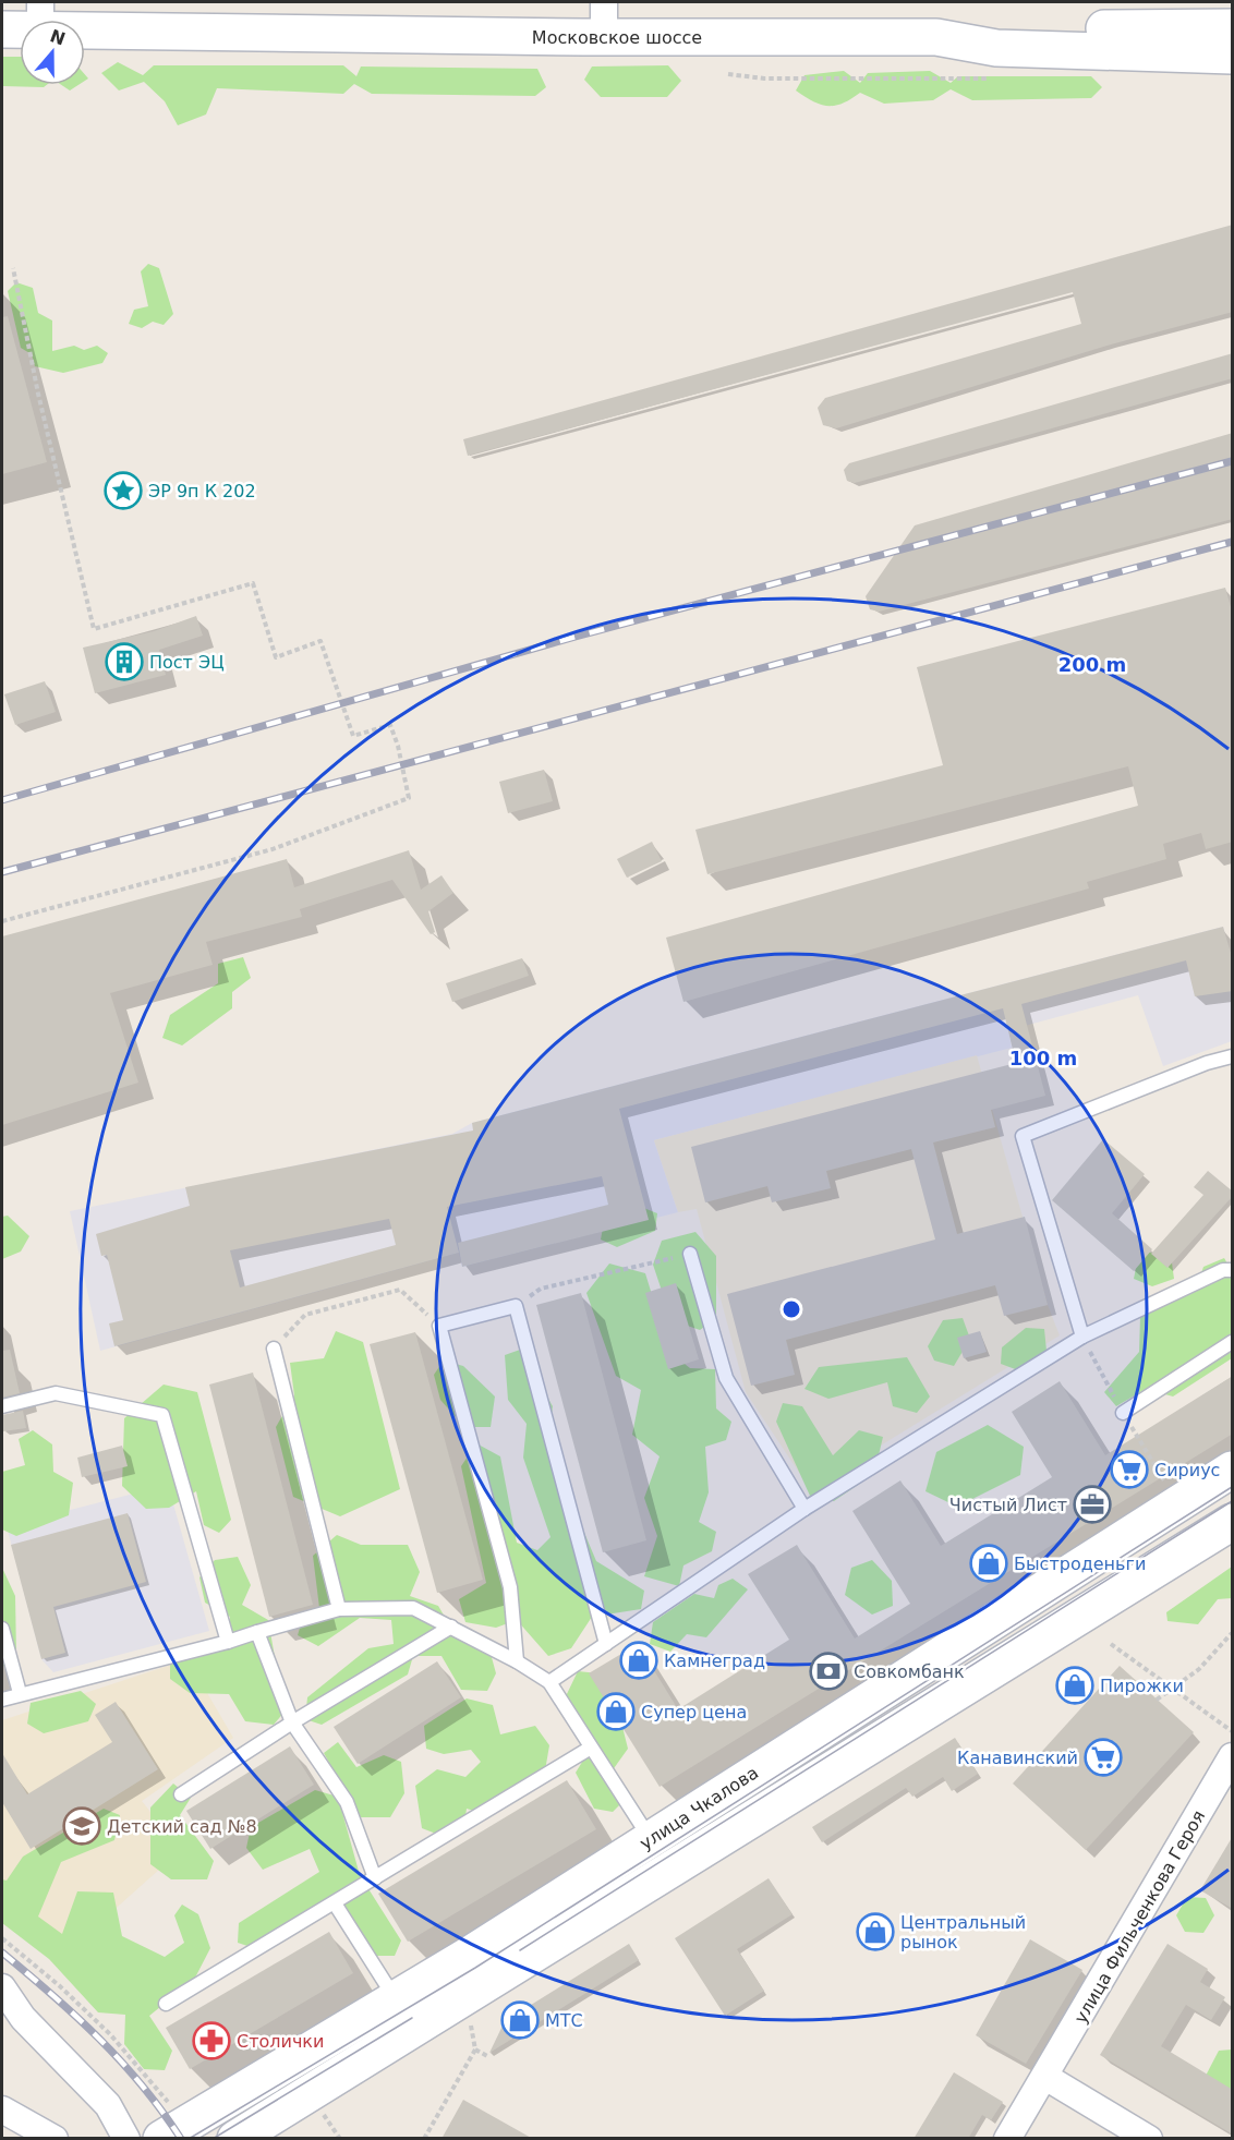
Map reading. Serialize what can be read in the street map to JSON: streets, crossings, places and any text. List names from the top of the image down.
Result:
{
  "streets": {
    "main road": ["Московское шоссе", "улица Чкалова"],
    "street": ["улица Фильченкова Героя"]
  },
  "places": {
    "place": ["ЭР 9п К 202"],
    "building": ["Пост ЭЦ"],
    "supermarket": ["Сириус", "Канавинский"],
    "office": ["Чистый Лист"],
    "shop": [
      "Быстроденьги",
      "Камнеград",
      "Пирожки",
      "Супер цена",
      "Центральный рынок",
      "МТС"
    ],
    "bank": ["Совкомбанк"],
    "school or university": ["Детский сад №8"],
    "pharmacy": ["Столички"]
  },
  "north": "top",
  "rings": ["200 m", "100 m"]
}
